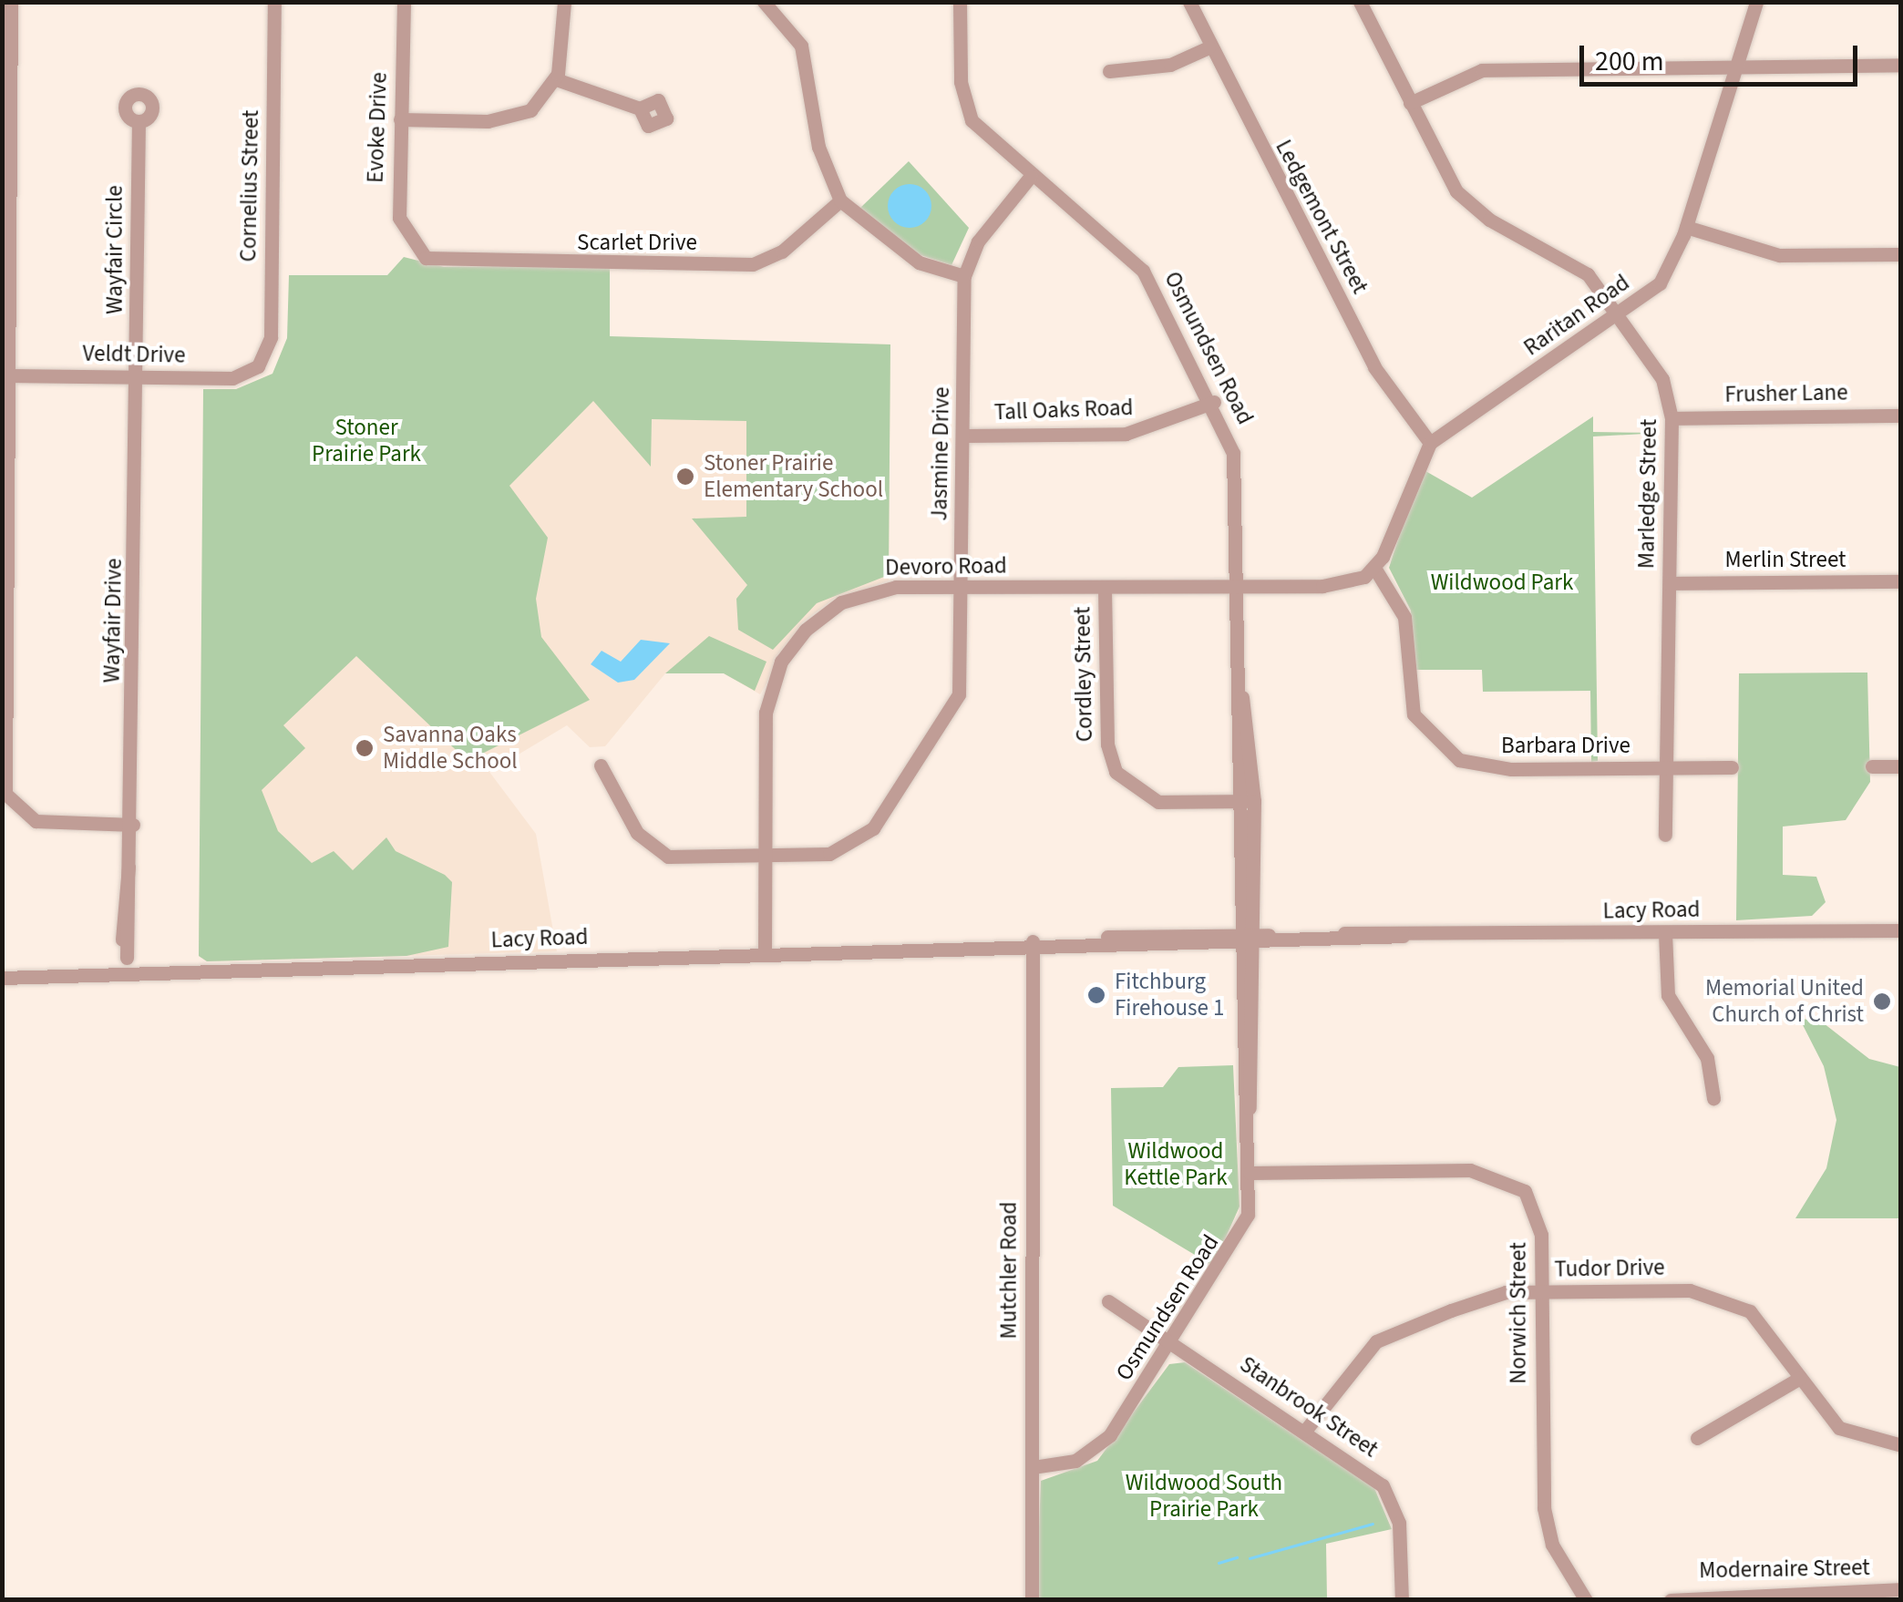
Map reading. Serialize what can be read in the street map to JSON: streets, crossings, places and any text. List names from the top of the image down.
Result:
{
  "streets": {
    "street": [
      "Evoke Drive",
      "Cornelius Street",
      "Ledgemont Street",
      "Scarlet Drive",
      "Wayfair Circle",
      "Raritan Road",
      "Osmundsen Road",
      "Veldt Drive",
      "Frusher Lane",
      "Tall Oaks Road",
      "Jasmine Drive",
      "Marledge Street",
      "Merlin Street",
      "Devoro Road",
      "Wayfair Drive",
      "Cordley Street",
      "Barbara Drive",
      "Lacy Road",
      "Tudor Drive",
      "Mutchler Road",
      "Norwich Street",
      "Stanbrook Street",
      "Modernaire Street"
    ]
  },
  "crossings": [
    ["Evoke Drive", "Scarlet Drive"],
    ["Cornelius Street", "Veldt Drive"],
    ["Ledgemont Street", "Raritan Road"],
    ["Wayfair Circle", "Veldt Drive"],
    ["Wayfair Circle", "Wayfair Drive"],
    ["Raritan Road", "Marledge Street"],
    ["Osmundsen Road", "Tall Oaks Road"],
    ["Osmundsen Road", "Jasmine Drive"],
    ["Osmundsen Road", "Devoro Road"],
    ["Osmundsen Road", "Cordley Street"],
    ["Osmundsen Road", "Lacy Road"],
    ["Osmundsen Road", "Mutchler Road"],
    ["Osmundsen Road", "Norwich Street"],
    ["Osmundsen Road", "Stanbrook Street"],
    ["Veldt Drive", "Wayfair Drive"],
    ["Frusher Lane", "Marledge Street"],
    ["Tall Oaks Road", "Jasmine Drive"],
    ["Jasmine Drive", "Devoro Road"],
    ["Marledge Street", "Merlin Street"],
    ["Marledge Street", "Barbara Drive"],
    ["Devoro Road", "Cordley Street"],
    ["Devoro Road", "Barbara Drive"],
    ["Devoro Road", "Lacy Road"],
    ["Wayfair Drive", "Lacy Road"],
    ["Lacy Road", "Mutchler Road"],
    ["Tudor Drive", "Norwich Street"],
    ["Tudor Drive", "Stanbrook Street"]
  ],
  "parks": [
    "Stoner Prairie Park",
    "Wildwood Park",
    "Wildwood Kettle Park",
    "Wildwood South Prairie Park"
  ],
  "places": [
    "Stoner Prairie Elementary School",
    "Savanna Oaks Middle School",
    "Fitchburg Firehouse 1",
    "Memorial United Church of Christ"
  ],
  "scale_bar": "200 m"
}
